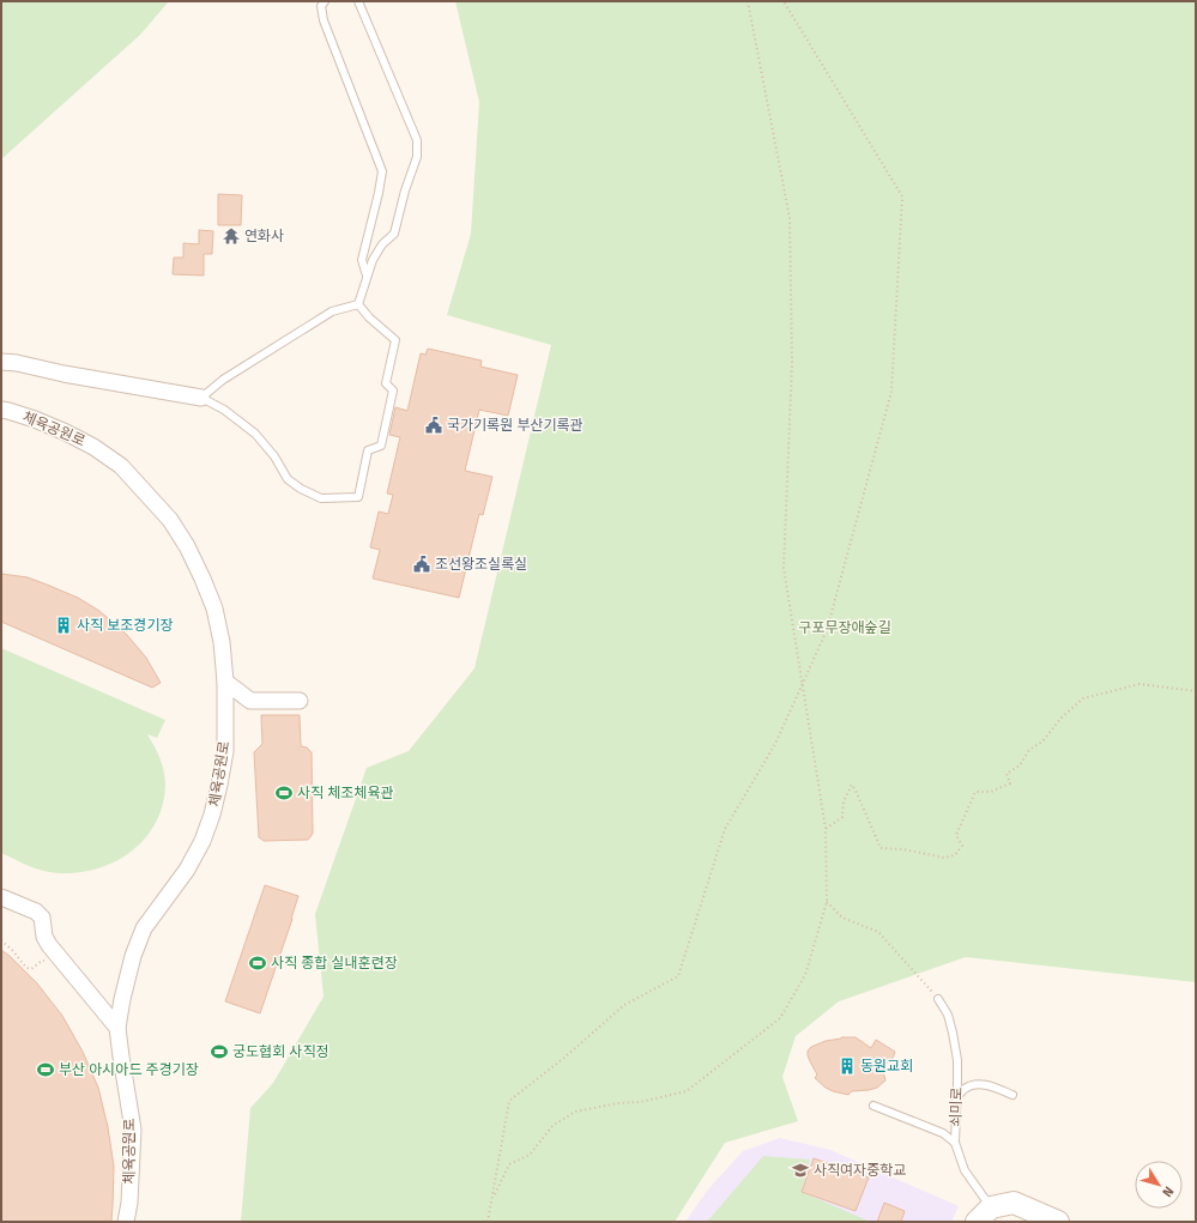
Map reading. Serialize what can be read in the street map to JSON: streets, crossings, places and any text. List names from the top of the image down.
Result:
{
  "streets": {
    "street": ["체육공원로"],
    "lane": ["쇠미로"]
  },
  "parks": ["구포무장애숲길"],
  "places": {
    "temple": ["연화사"],
    "public building": ["국가기록원 부산기록관", "조선왕조실록실"],
    "building": ["사직 보조경기장", "동원교회"],
    "sports": [
      "사직 체조체육관",
      "사직 종합 실내훈련장",
      "궁도협회 사직정",
      "부산 아시아드 주경기장"
    ],
    "school or university": ["사직여자중학교"]
  },
  "north": "bottom right"
}
